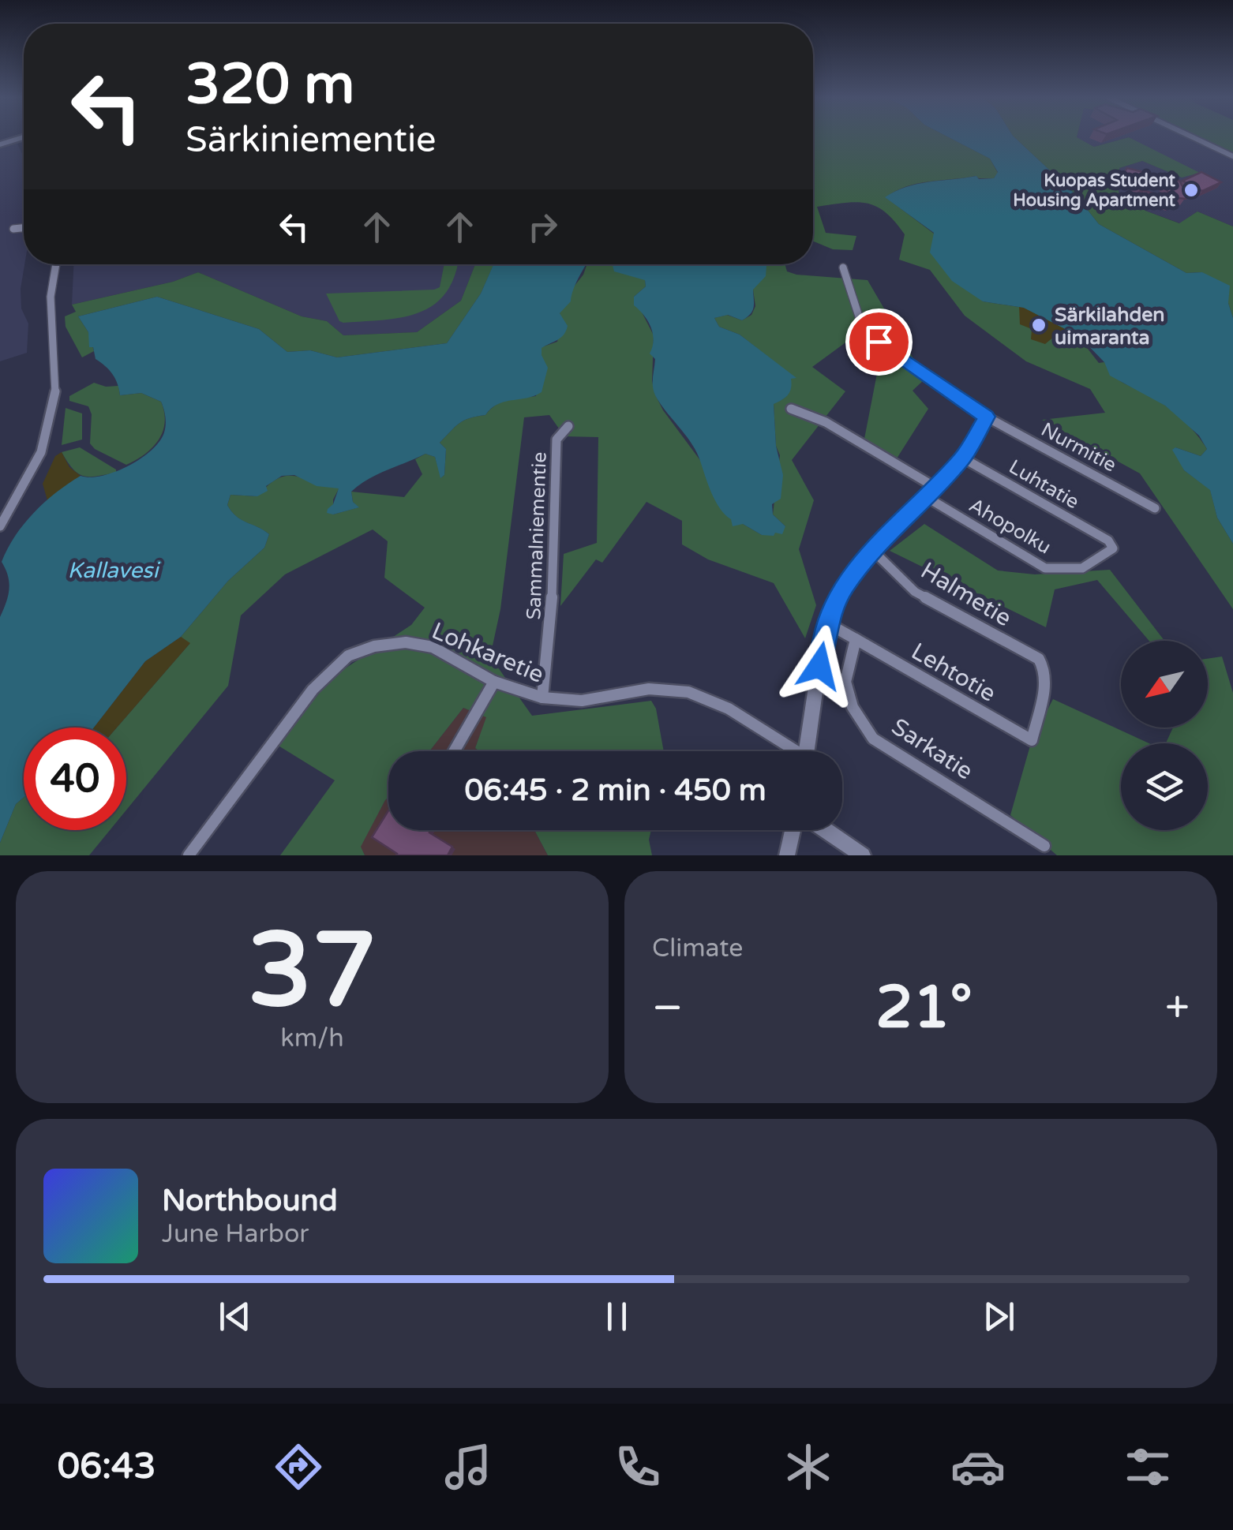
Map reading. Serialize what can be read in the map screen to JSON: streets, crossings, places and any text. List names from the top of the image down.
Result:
{
  "streets": {
    "street": [
      "Nurmitie",
      "Luhtatie",
      "Ahopolku",
      "Sammalniementie",
      "Halmetie",
      "Lohkaretie",
      "Lehtotie",
      "Sarkatie"
    ]
  },
  "crossings": [
    ["Luhtatie", "Ahopolku"],
    ["Sammalniementie", "Lohkaretie"],
    ["Halmetie", "Lehtotie"],
    ["Lehtotie", "Sarkatie"]
  ],
  "water": ["Kallavesi"],
  "places": ["Kuopas Student Housing Apartment", "Särkilahden uimaranta"],
  "north": "bottom left",
  "page": {
    "turn": ["320 m", "Särkiniementie"],
    "limit": "40",
    "trip": "06:45 · 2 min · 450 m",
    "tile": [
      ["37", "km/h"],
      "Climate"
    ],
    "heat": ["−", "21°", "+"],
    "song": ["Northbound", "June Harbor"],
    "tabs": "06:43"
  }
}
